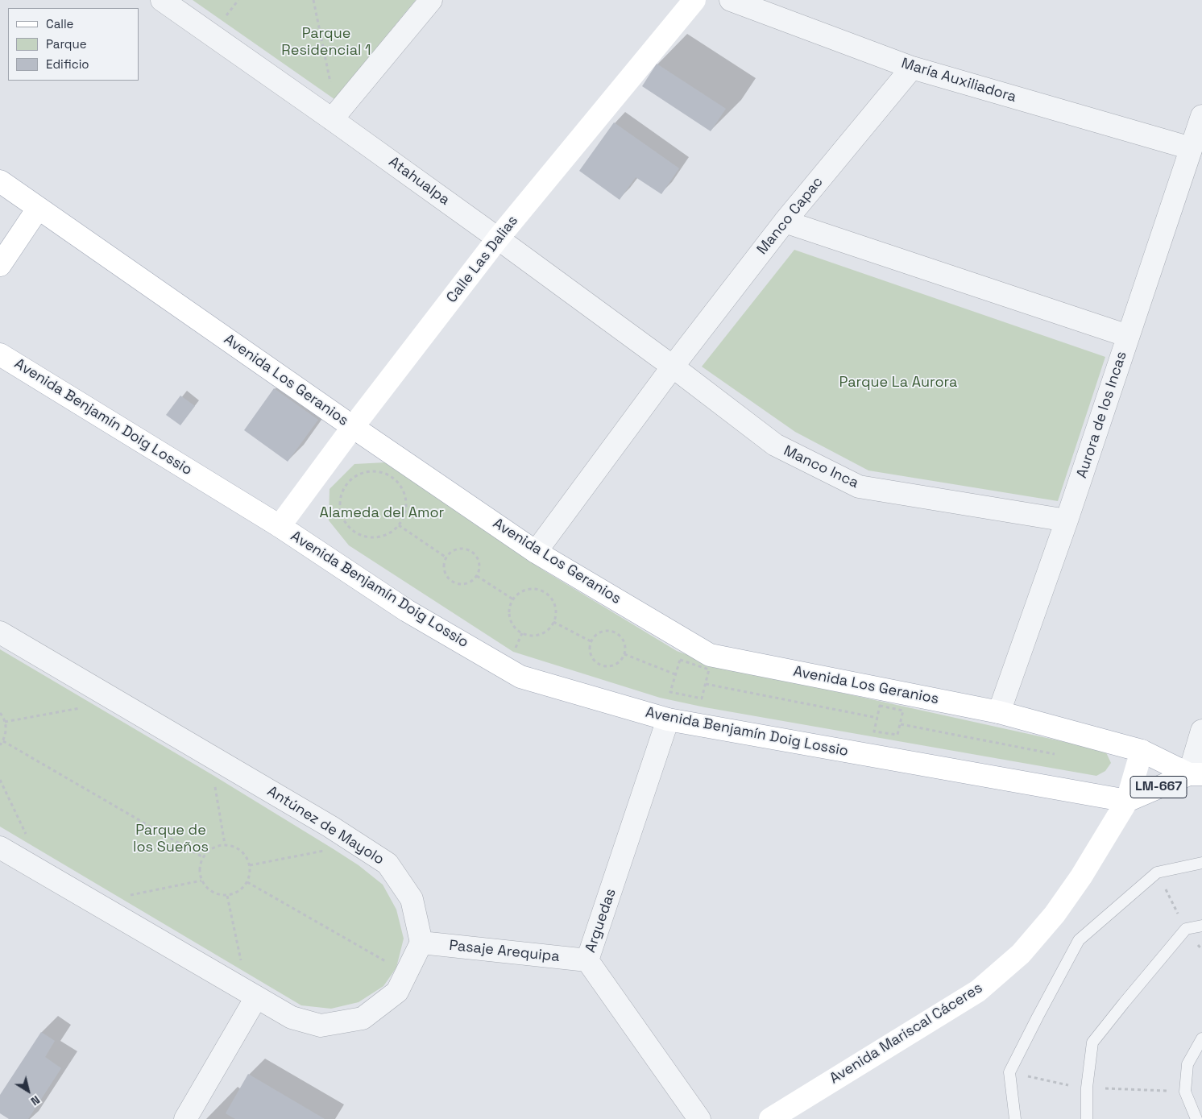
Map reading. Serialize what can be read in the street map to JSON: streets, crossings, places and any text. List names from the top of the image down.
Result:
{
  "streets": {
    "main road": [
      "Calle Las Dalias",
      "Avenida Los Geranios",
      "Avenida Benjamín Doig Lossio",
      "LM-667",
      "Avenida Mariscal Cáceres"
    ],
    "street": [
      "María Auxiliadora",
      "Atahualpa",
      "Manco Capac",
      "Aurora de los Incas",
      "Manco Inca",
      "Antúnez de Mayolo",
      "Arguedas",
      "Pasaje Arequipa"
    ]
  },
  "crossings": [
    ["María Auxiliadora", "Manco Capac"],
    ["María Auxiliadora", "Aurora de los Incas"],
    ["Atahualpa", "Manco Capac"],
    ["Atahualpa", "Calle Las Dalias"],
    ["Atahualpa", "Manco Inca"],
    ["Manco Capac", "Avenida Los Geranios"],
    ["Manco Capac", "Manco Inca"],
    ["Calle Las Dalias", "Avenida Los Geranios"],
    ["Calle Las Dalias", "Avenida Benjamín Doig Lossio"],
    ["Avenida Los Geranios", "Aurora de los Incas"],
    ["Avenida Los Geranios", "LM-667"],
    ["Avenida Los Geranios", "Avenida Mariscal Cáceres"],
    ["Aurora de los Incas", "Manco Inca"],
    ["Avenida Benjamín Doig Lossio", "LM-667"],
    ["Avenida Benjamín Doig Lossio", "Arguedas"],
    ["Avenida Benjamín Doig Lossio", "Avenida Mariscal Cáceres"],
    ["LM-667", "Avenida Mariscal Cáceres"],
    ["Antúnez de Mayolo", "Pasaje Arequipa"],
    ["Arguedas", "Pasaje Arequipa"]
  ],
  "parks": [
    "Parque Residencial 1",
    "Parque La Aurora",
    "Alameda del Amor",
    "Parque de los Sueños"
  ],
  "legend": ["Calle", "Parque", "Edificio"],
  "north": "bottom right"
}
